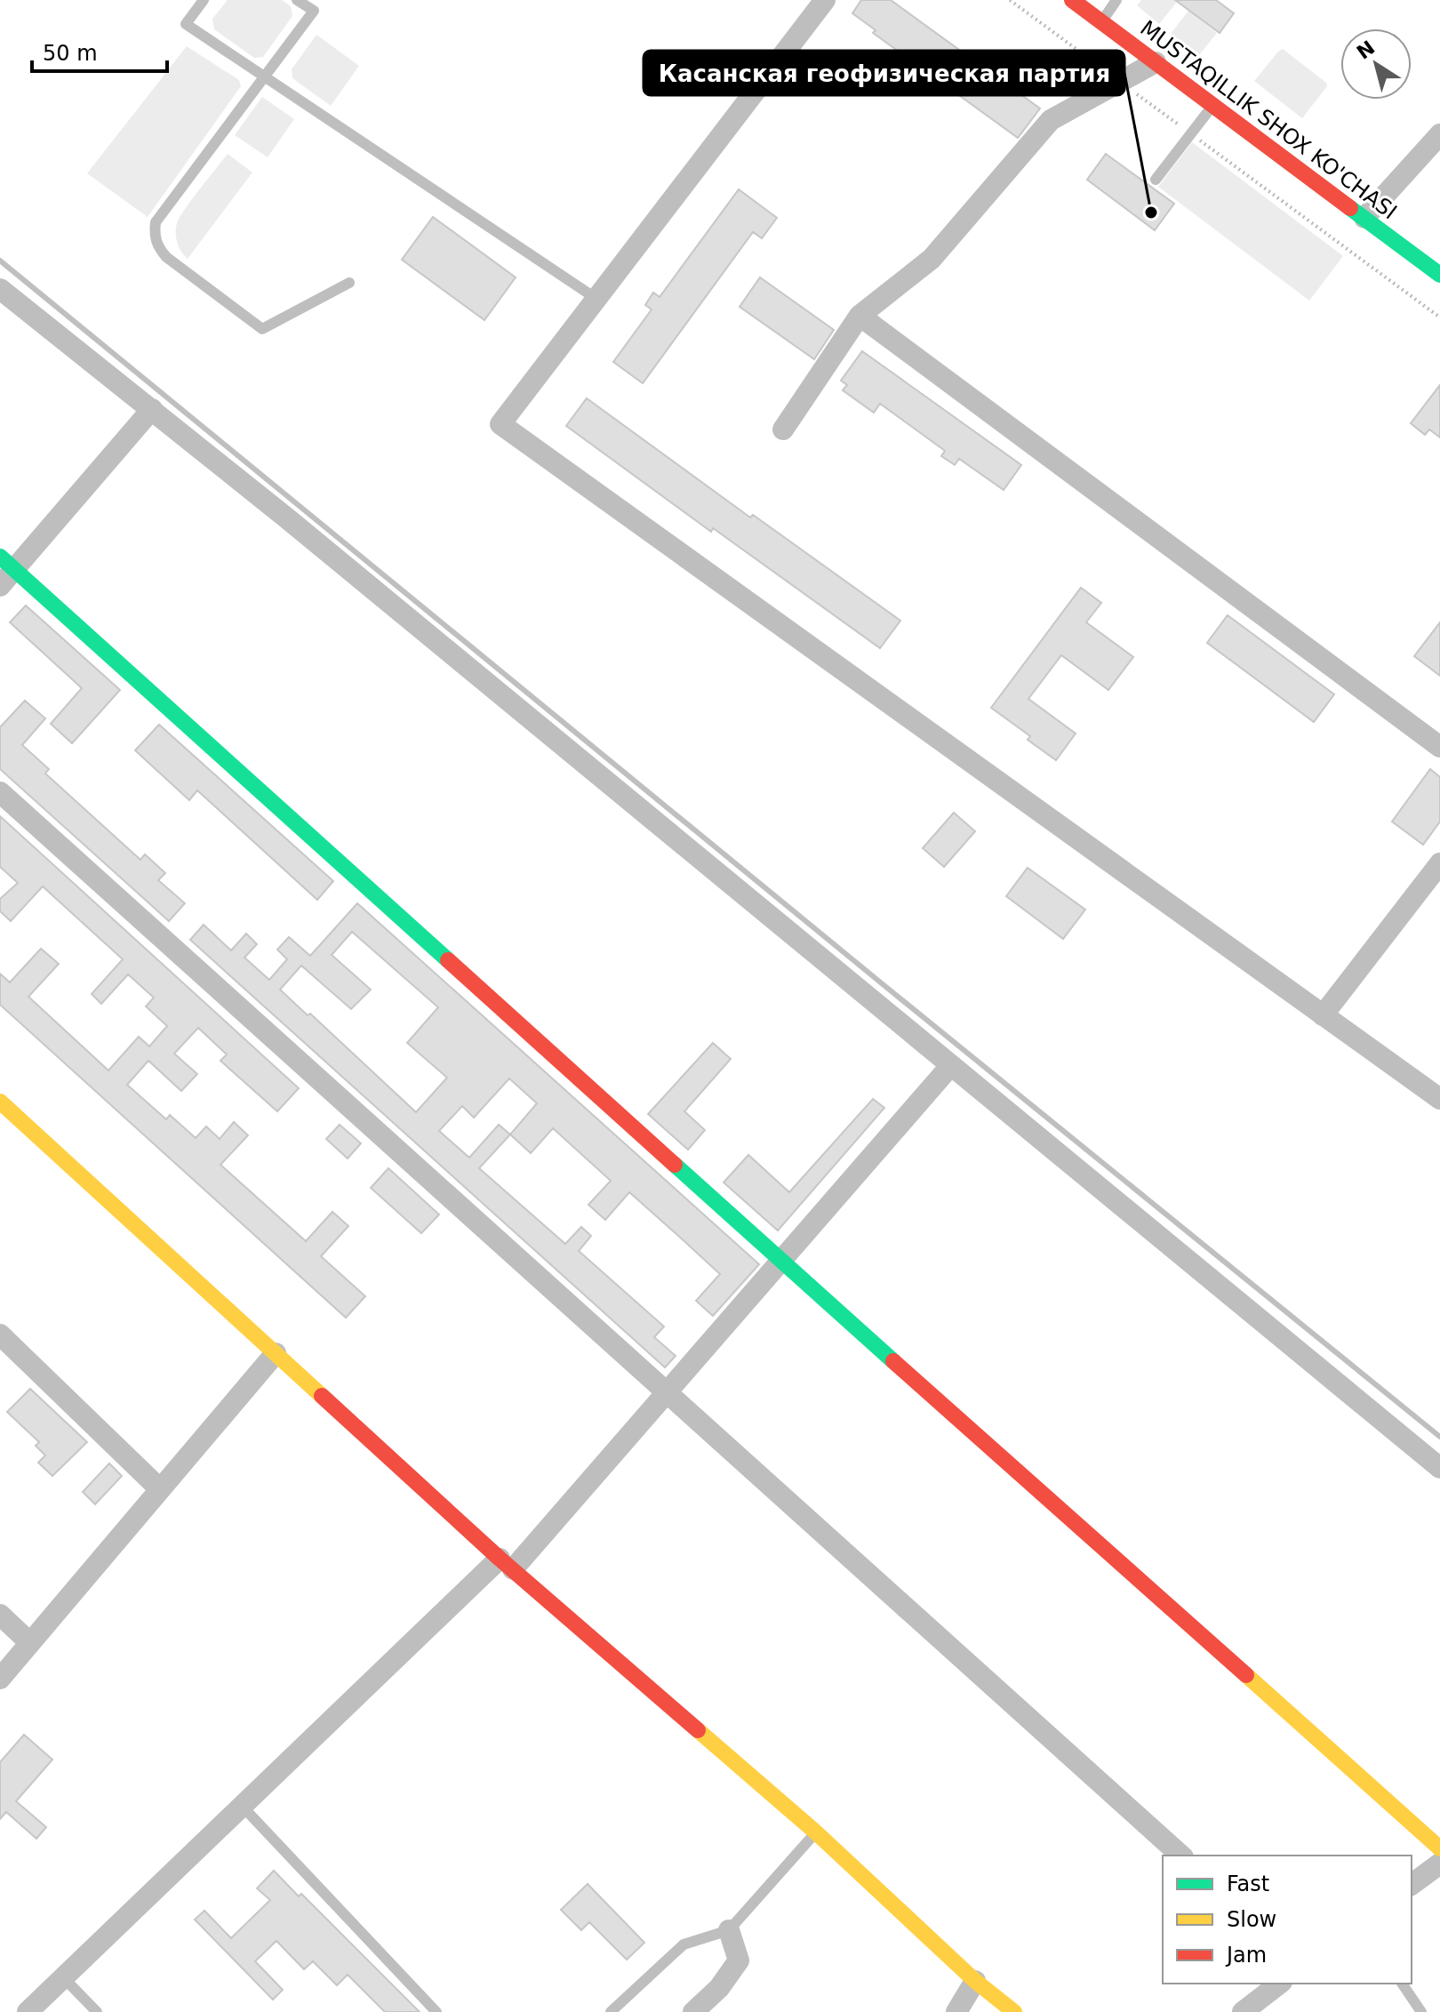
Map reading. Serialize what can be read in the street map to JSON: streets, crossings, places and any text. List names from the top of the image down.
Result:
{
  "streets": {
    "street": ["MUSTAQILLIK SHOX KO'CHASI"]
  },
  "places": ["Касанская геофизическая партия"],
  "legend": ["Fast", "Slow", "Jam"],
  "scale_bar": "50 m",
  "north": "top left"
}
